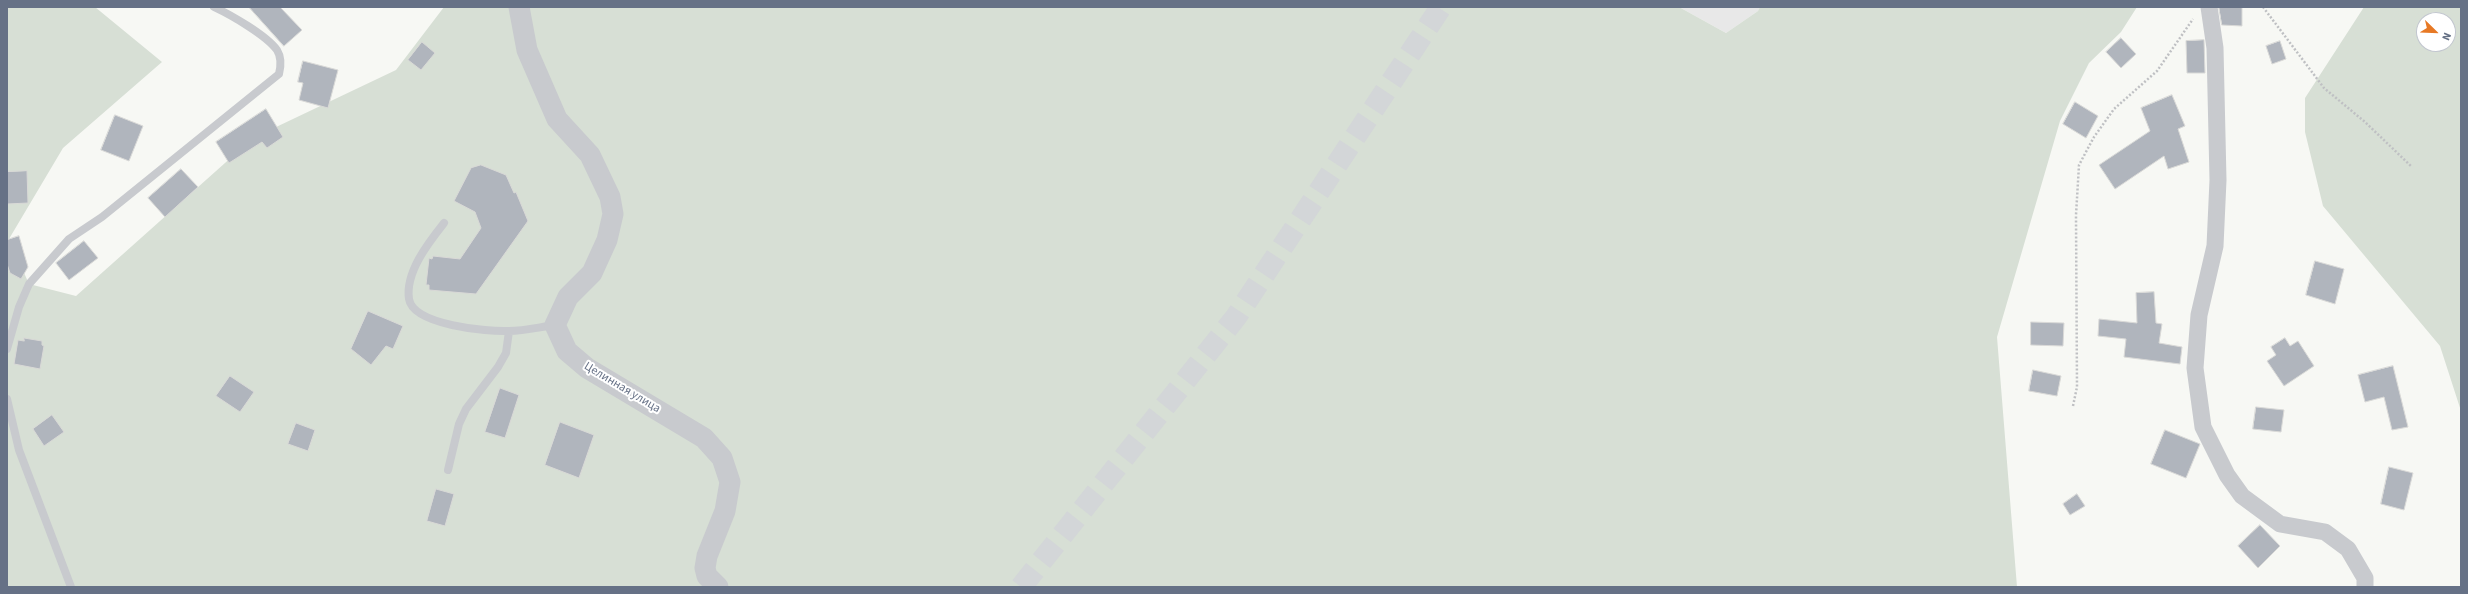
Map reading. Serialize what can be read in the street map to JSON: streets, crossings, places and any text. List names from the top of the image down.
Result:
{
  "streets": {
    "street": ["Целинная улица"]
  },
  "north": "bottom right"
}
